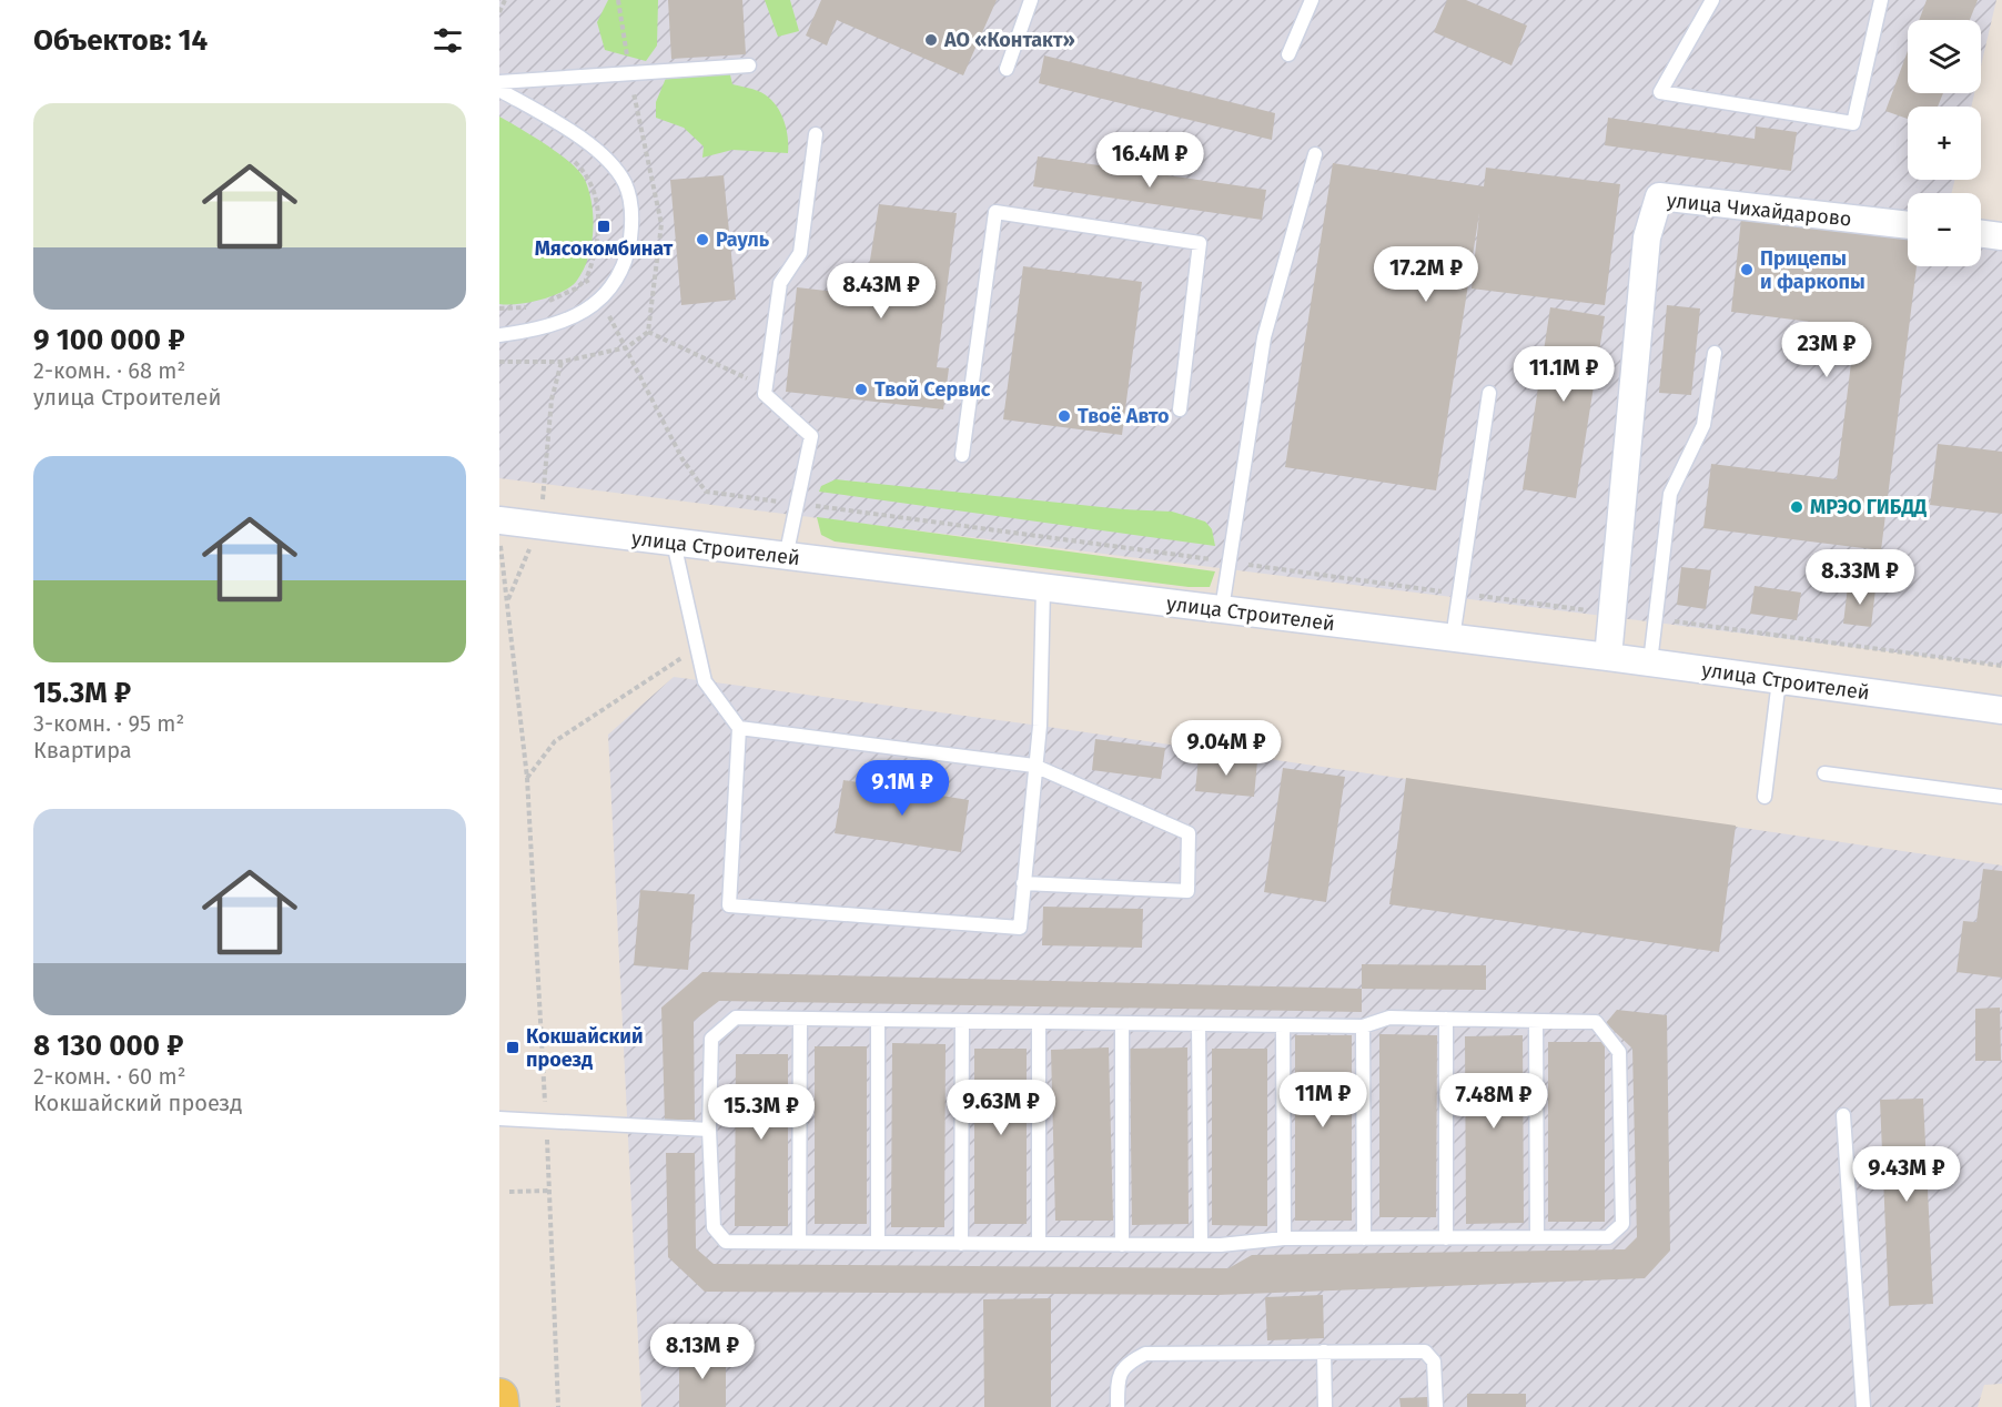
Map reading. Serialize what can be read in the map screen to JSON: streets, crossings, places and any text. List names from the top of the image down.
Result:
{
  "streets": {
    "street": ["улица Чихайдарово", "улица Строителей"]
  },
  "crossings": [
    ["улица Чихайдарово", "улица Строителей"]
  ],
  "places": {
    "other": [
      "АО «Контакт»",
      "Рауль",
      "Прицепы и фаркопы",
      "Твой Сервис",
      "Твоё Авто",
      "МРЭО ГИБДД"
    ],
    "transit": ["Мясокомбинат", "Кокшайский проезд"]
  },
  "page": {
    "heading": "Объектов: 14",
    "map_buttons": ["+", "−"],
    "list": [
      {
        "name": "9 100 000 ₽",
        "note": "2-комн. · 68 m² · улица Строителей"
      },
      {
        "name": "15.3M ₽",
        "note": "3-комн. · 95 m² · Квартира"
      },
      {
        "name": "8 130 000 ₽",
        "note": "2-комн. · 60 m² · Кокшайский проезд"
      }
    ],
    "price": [
      "16.4M ₽",
      "17.2M ₽",
      "8.43M ₽",
      "23M ₽",
      "11.1M ₽",
      "8.33M ₽",
      "9.04M ₽",
      "9.1M ₽",
      "11M ₽",
      "7.48M ₽",
      "9.63M ₽",
      "15.3M ₽",
      "9.43M ₽",
      "8.13M ₽"
    ]
  }
}
